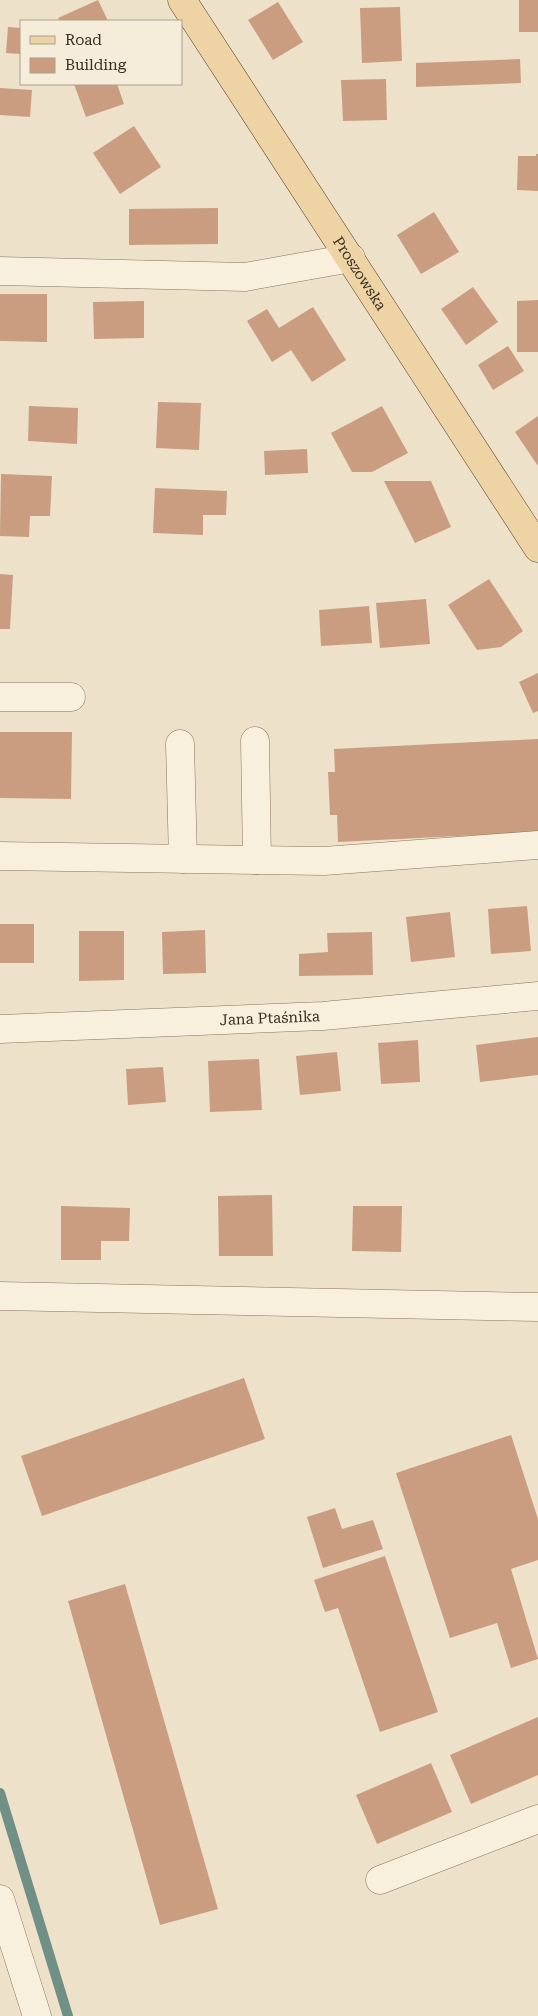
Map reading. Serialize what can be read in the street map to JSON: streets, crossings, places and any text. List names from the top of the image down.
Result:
{
  "streets": {
    "main road": ["Proszowska"],
    "street": ["Jana Ptaśnika"]
  },
  "legend": ["Road", "Building"]
}
